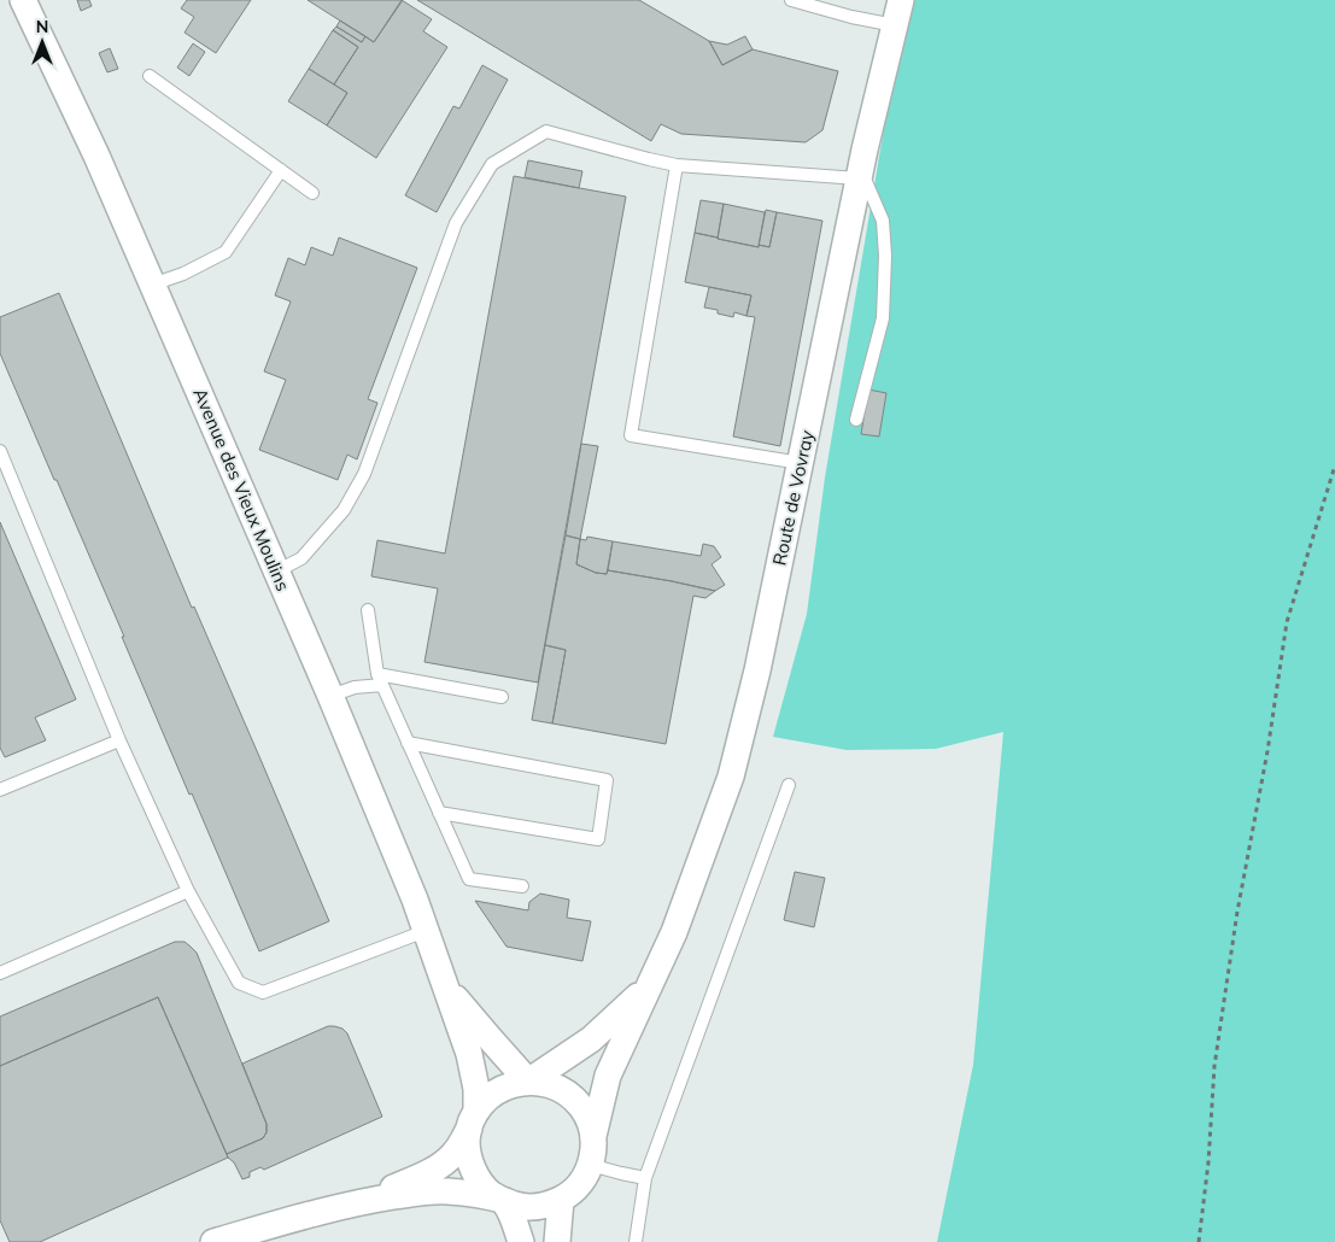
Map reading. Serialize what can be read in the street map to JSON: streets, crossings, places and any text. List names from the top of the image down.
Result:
{
  "streets": {
    "street": ["Avenue des Vieux Moulins", "Route de Vovray"]
  },
  "crossings": [
    ["Avenue des Vieux Moulins", "Route de Vovray"]
  ],
  "north": "top"
}
